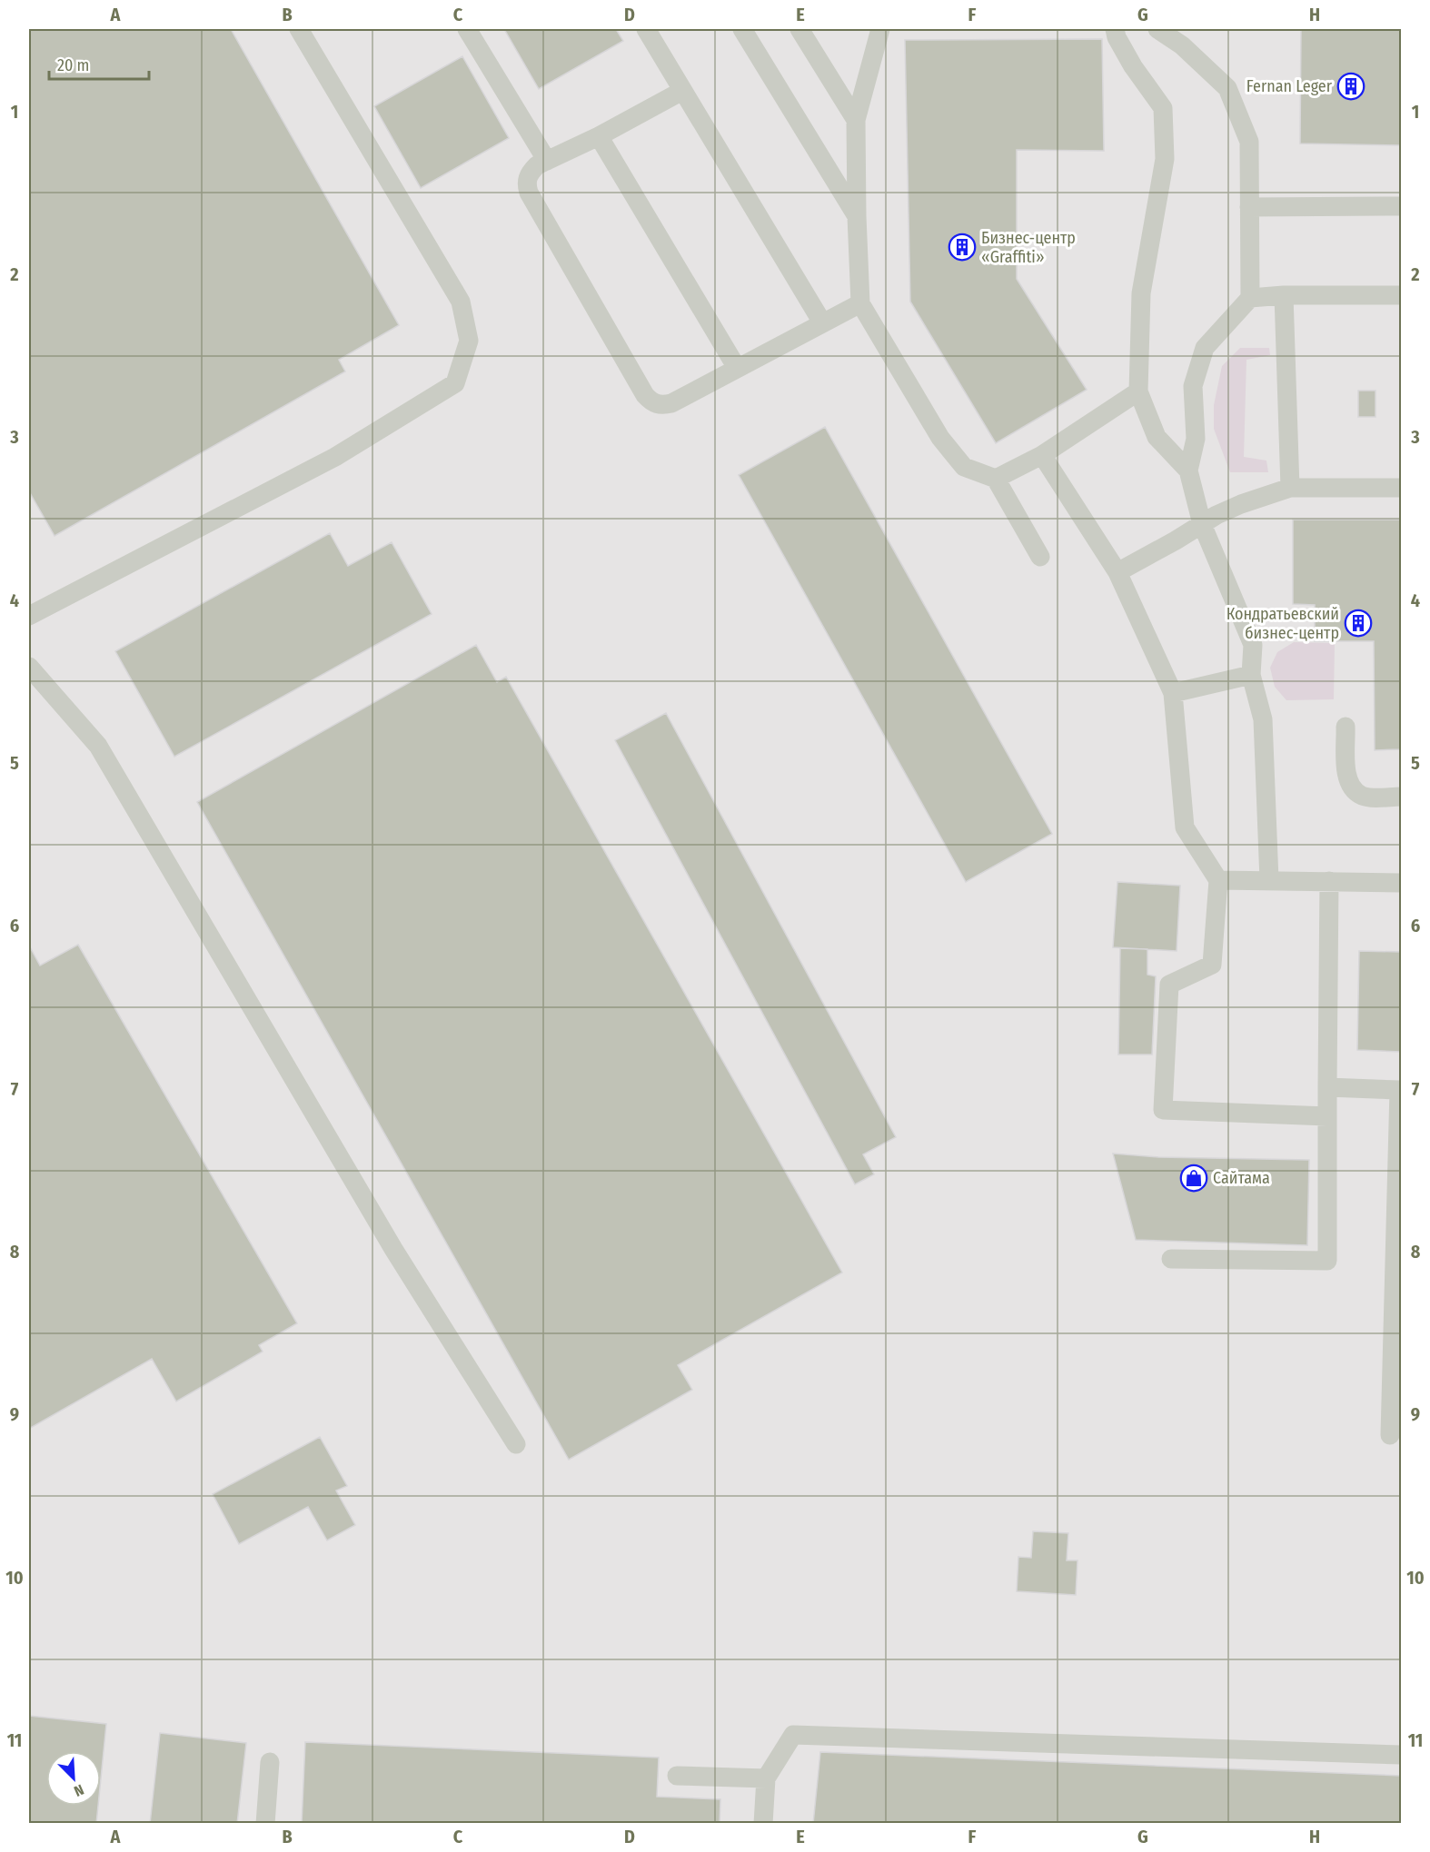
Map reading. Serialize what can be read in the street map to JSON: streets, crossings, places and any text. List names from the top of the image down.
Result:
{
  "places": {
    "building": ["Fernan Leger", "Бизнес-центр «Graffiti»", "Кондратьевский бизнес-центр"],
    "shop": ["Сайтама"]
  },
  "scale_bar": "20 m",
  "north": "bottom right",
  "grid": {
    "columns": [
      "A",
      "B",
      "C",
      "D",
      "E",
      "F",
      "G",
      "H"
    ],
    "rows": [
      "1",
      "2",
      "3",
      "4",
      "5",
      "6",
      "7",
      "8",
      "9",
      "10",
      "11"
    ]
  }
}
